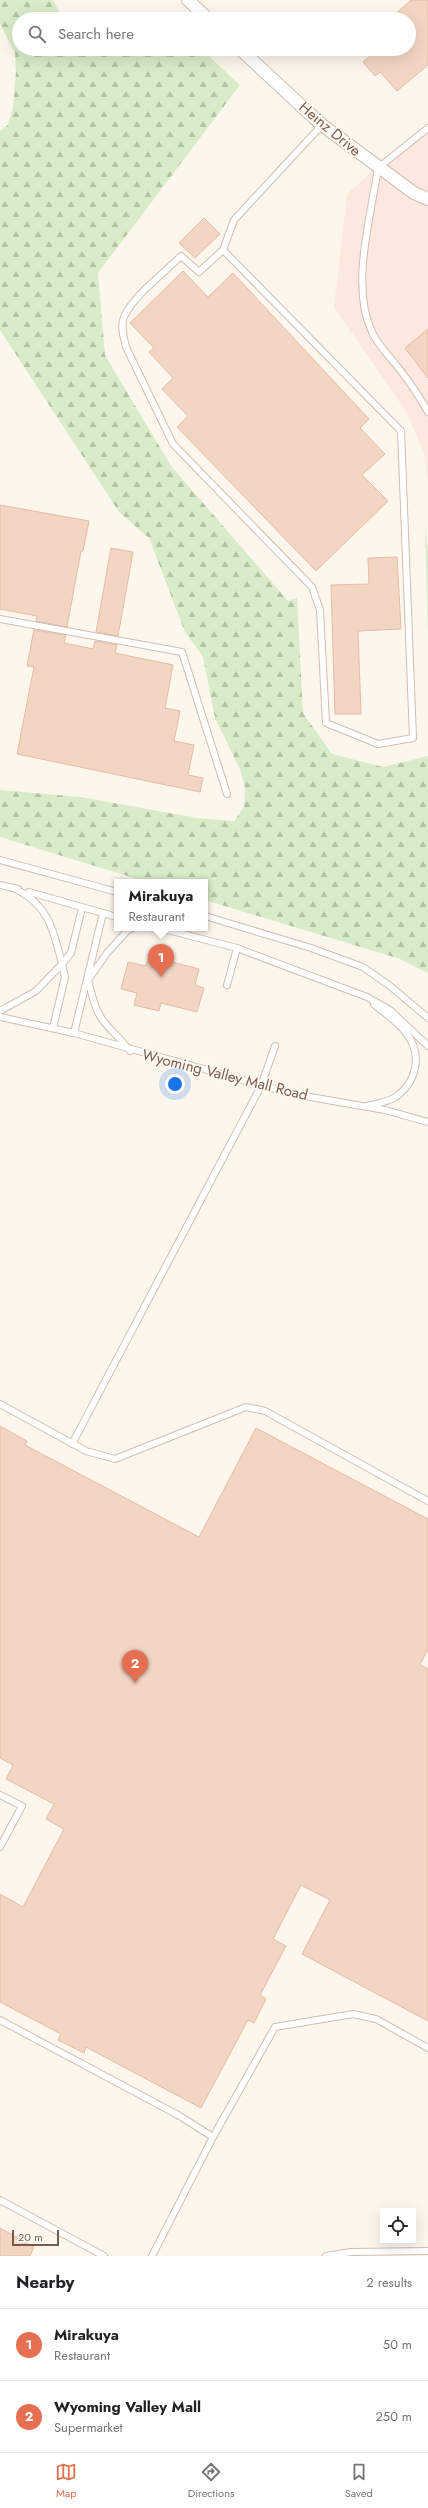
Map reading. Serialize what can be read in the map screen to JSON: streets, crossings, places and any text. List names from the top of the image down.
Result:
{
  "streets": {
    "street": ["Heinz Drive"],
    "lane": ["Wyoming Valley Mall Road"]
  },
  "scale_bar": "20 m",
  "page": {
    "search": "Search here",
    "popup": ["Mirakuya", "Restaurant"],
    "pins": ["1", "2"],
    "scale": "20 m",
    "heading": ["Nearby", "2 results"],
    "list": [
      {
        "mark": "1",
        "name": "Mirakuya",
        "note": "Restaurant",
        "value": "50 m"
      },
      {
        "mark": "2",
        "name": "Wyoming Valley Mall",
        "note": "Supermarket",
        "value": "250 m"
      }
    ],
    "nav": ["Map", "Directions", "Saved"]
  }
}
